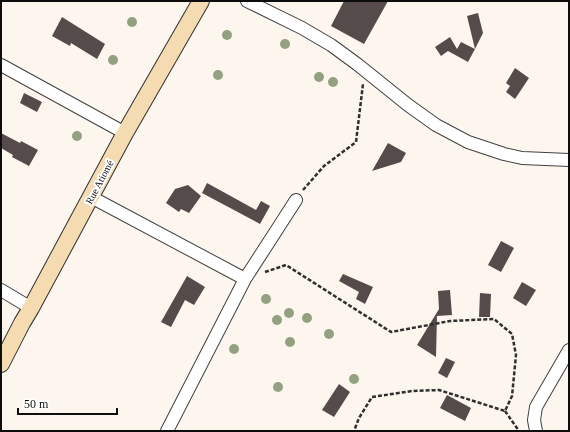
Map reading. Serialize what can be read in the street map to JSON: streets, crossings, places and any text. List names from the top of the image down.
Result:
{
  "streets": {
    "street": ["Rue Atiomé"]
  },
  "scale_bar": "50 m"
}
